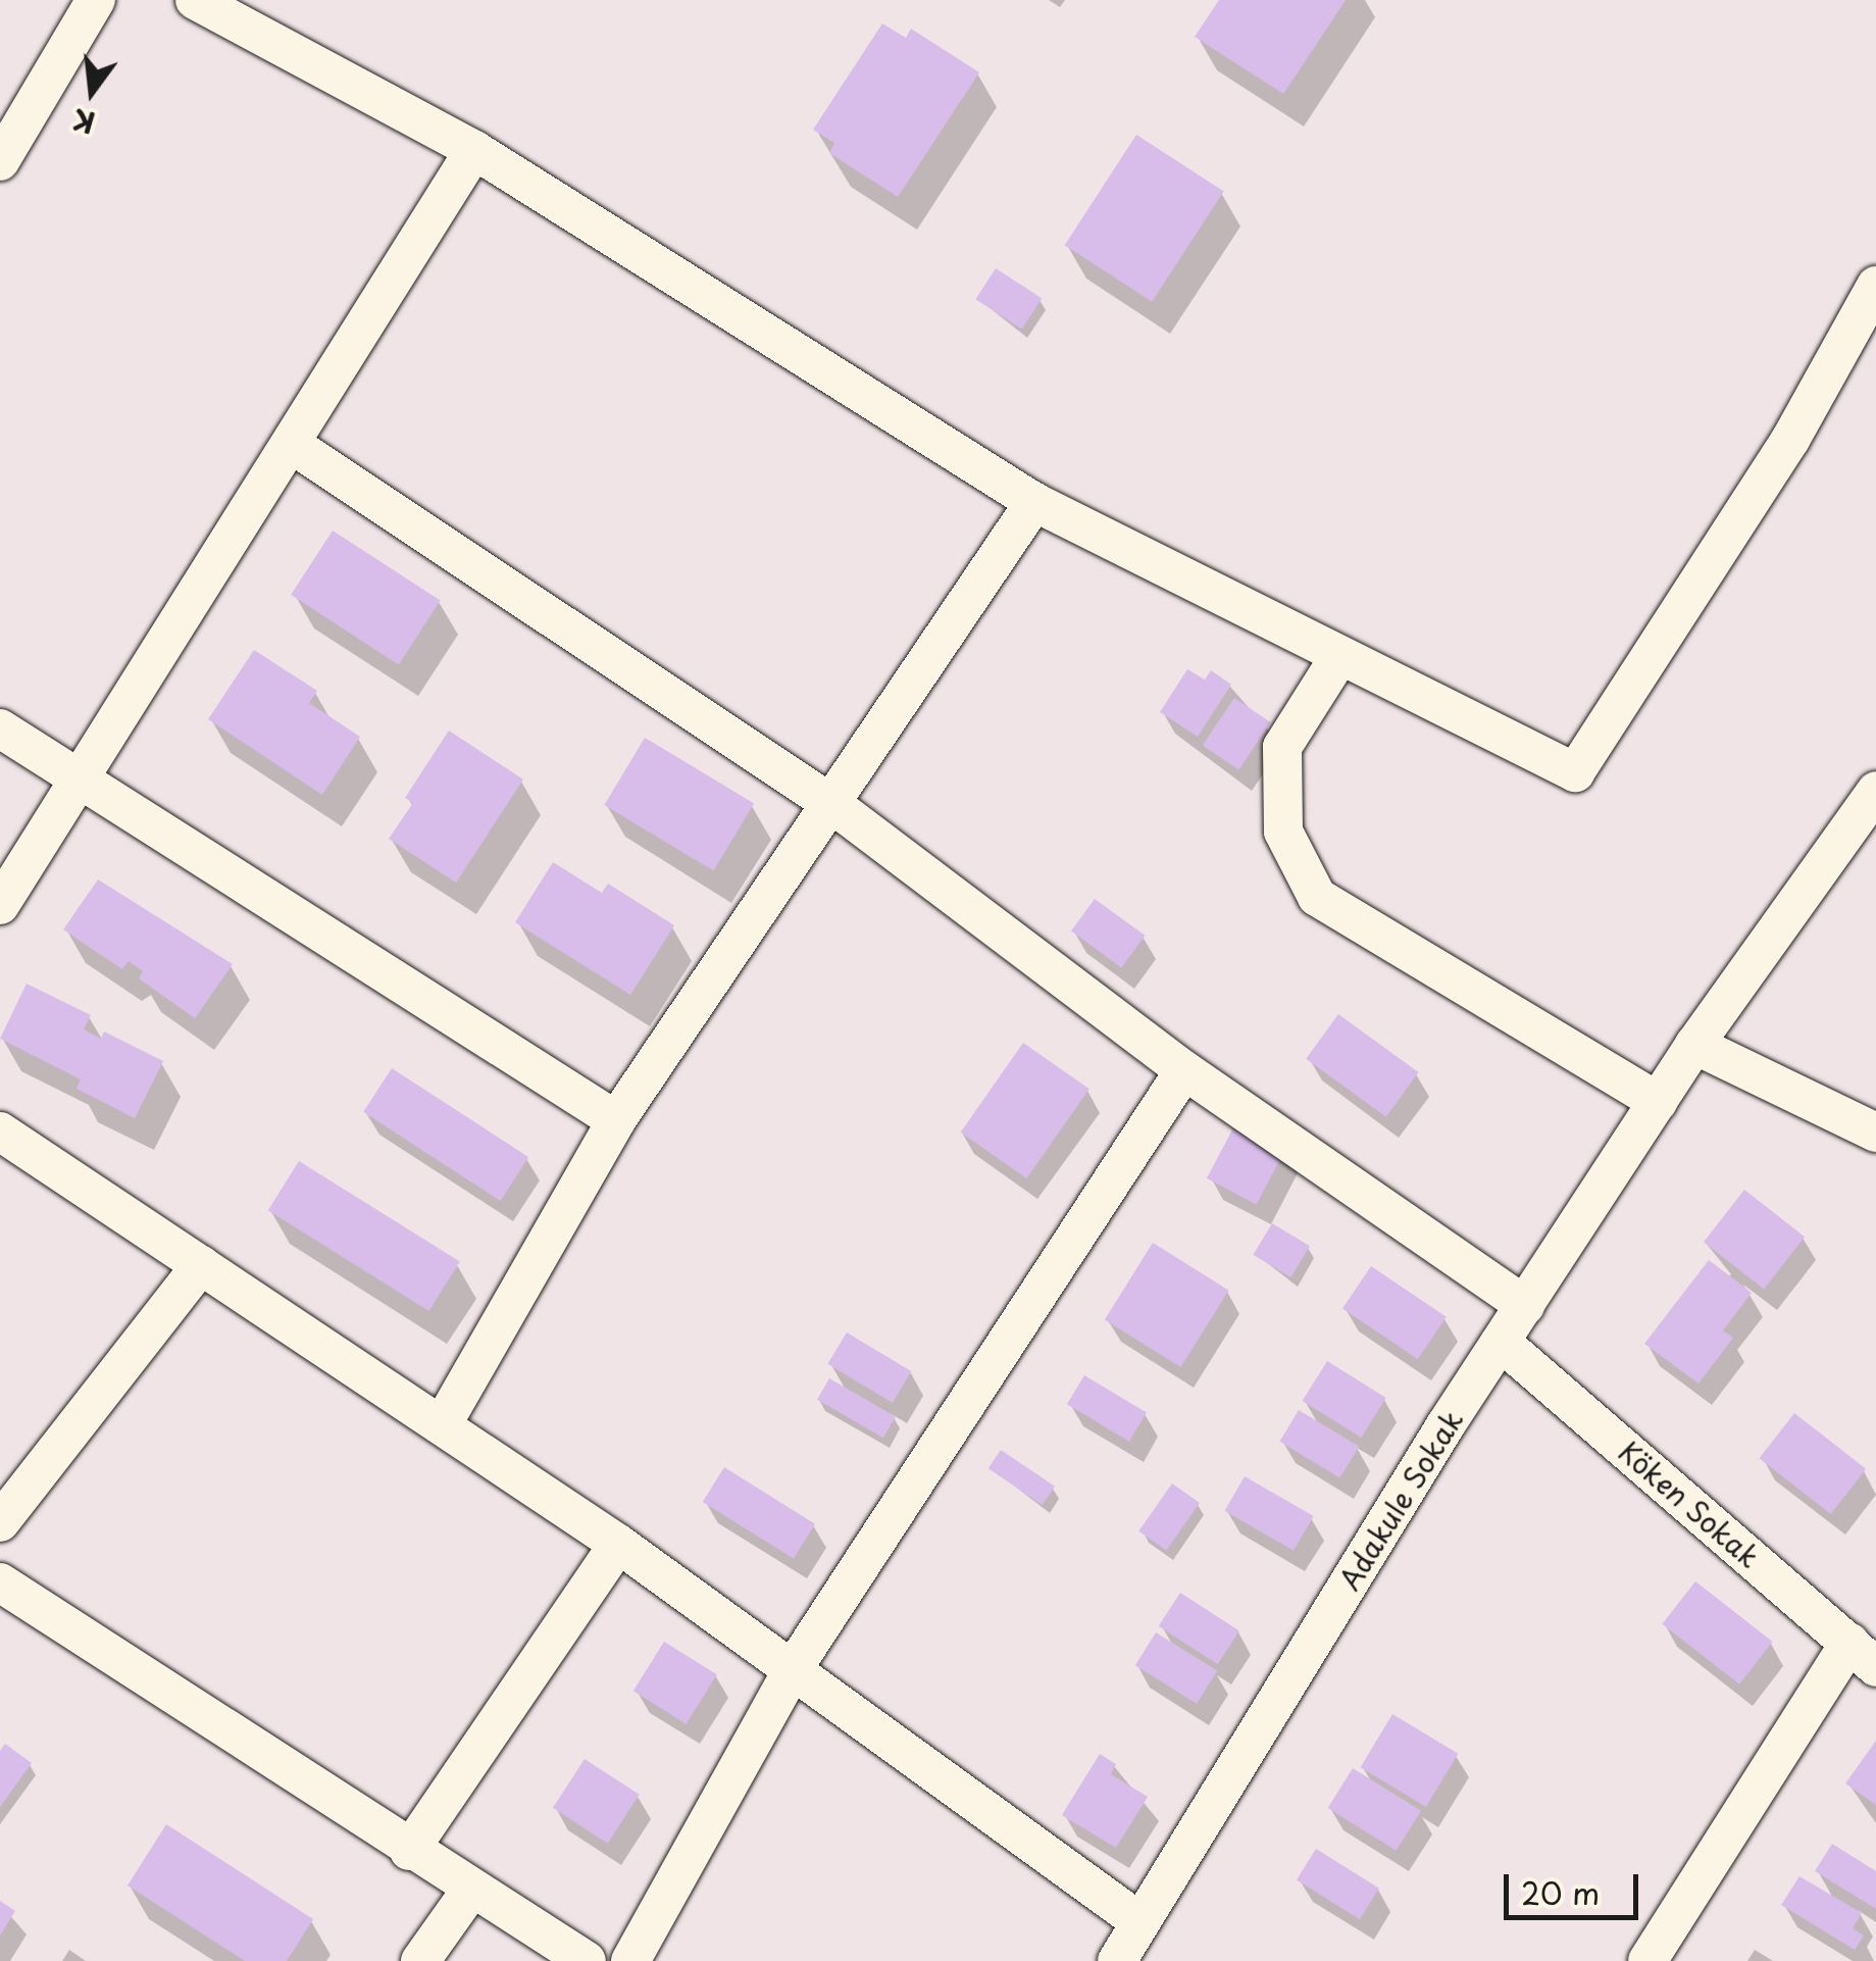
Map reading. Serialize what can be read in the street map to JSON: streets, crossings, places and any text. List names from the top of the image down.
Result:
{
  "streets": {
    "street": ["Adakule Sokak", "Köken Sokak"]
  },
  "crossings": [
    ["Adakule Sokak", "Köken Sokak"]
  ],
  "scale_bar": "20 m",
  "north": "bottom"
}
